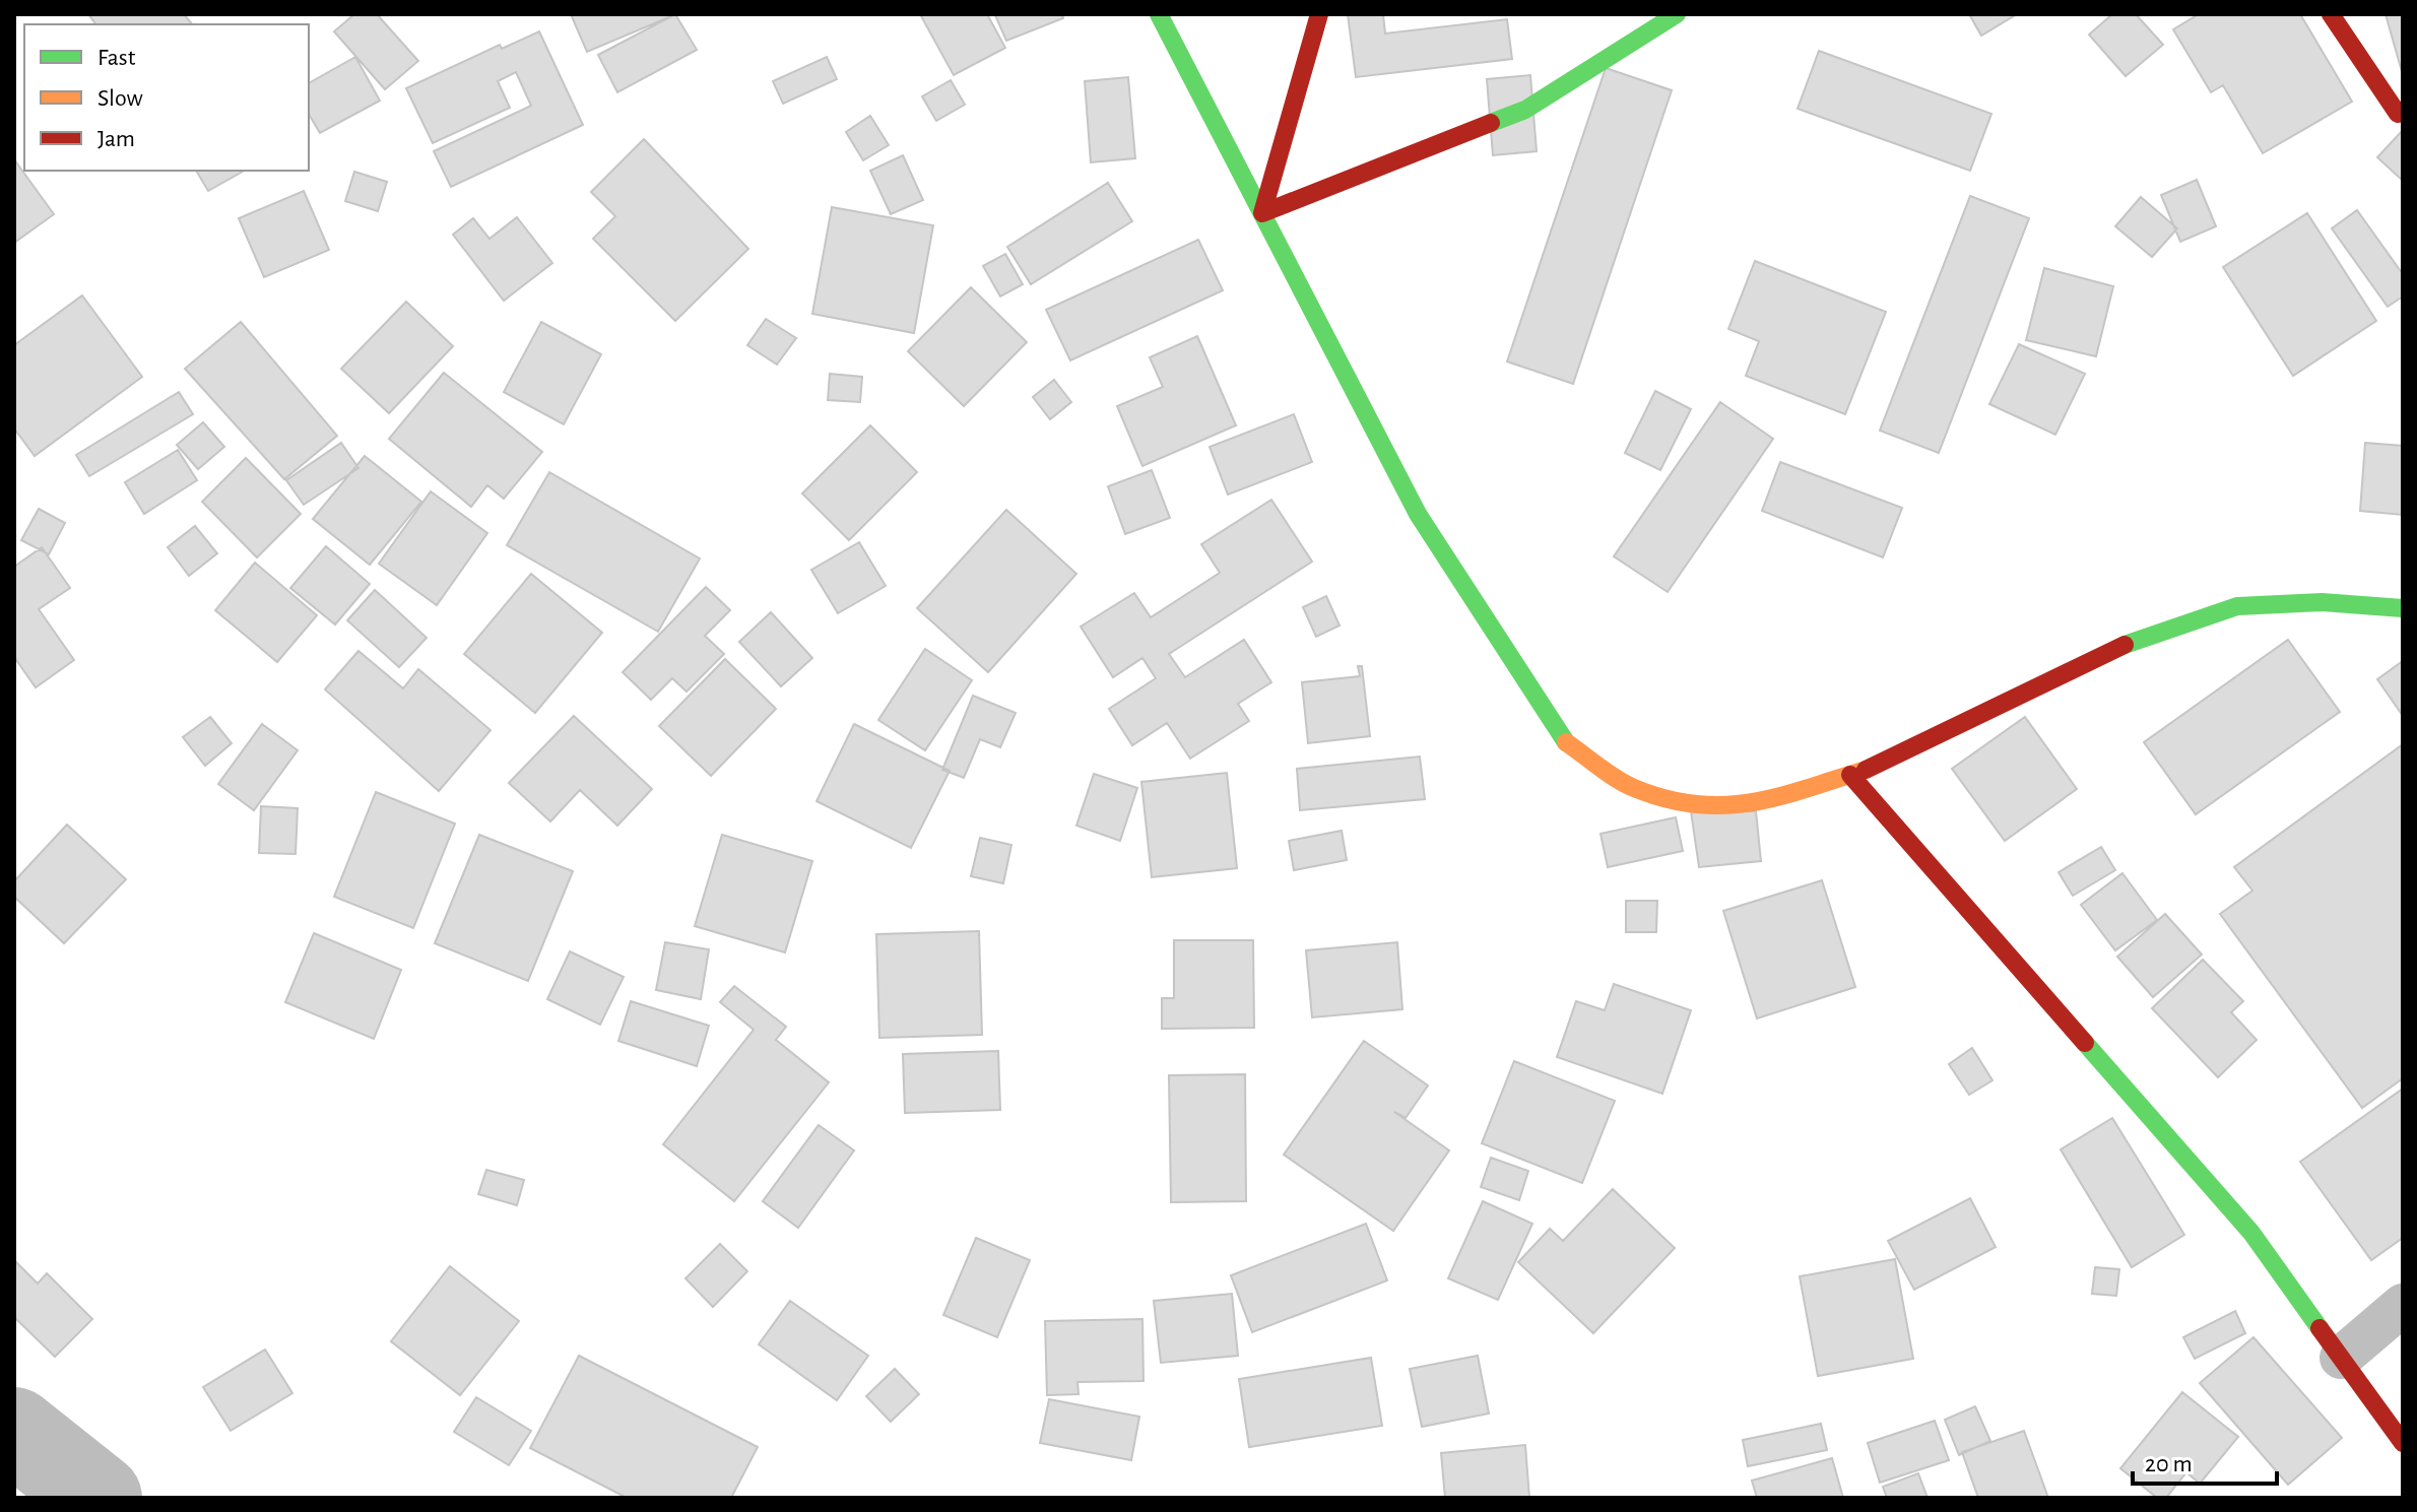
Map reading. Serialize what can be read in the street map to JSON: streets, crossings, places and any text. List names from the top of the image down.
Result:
{
  "legend": ["Fast", "Slow", "Jam"],
  "scale_bar": "20 m"
}
